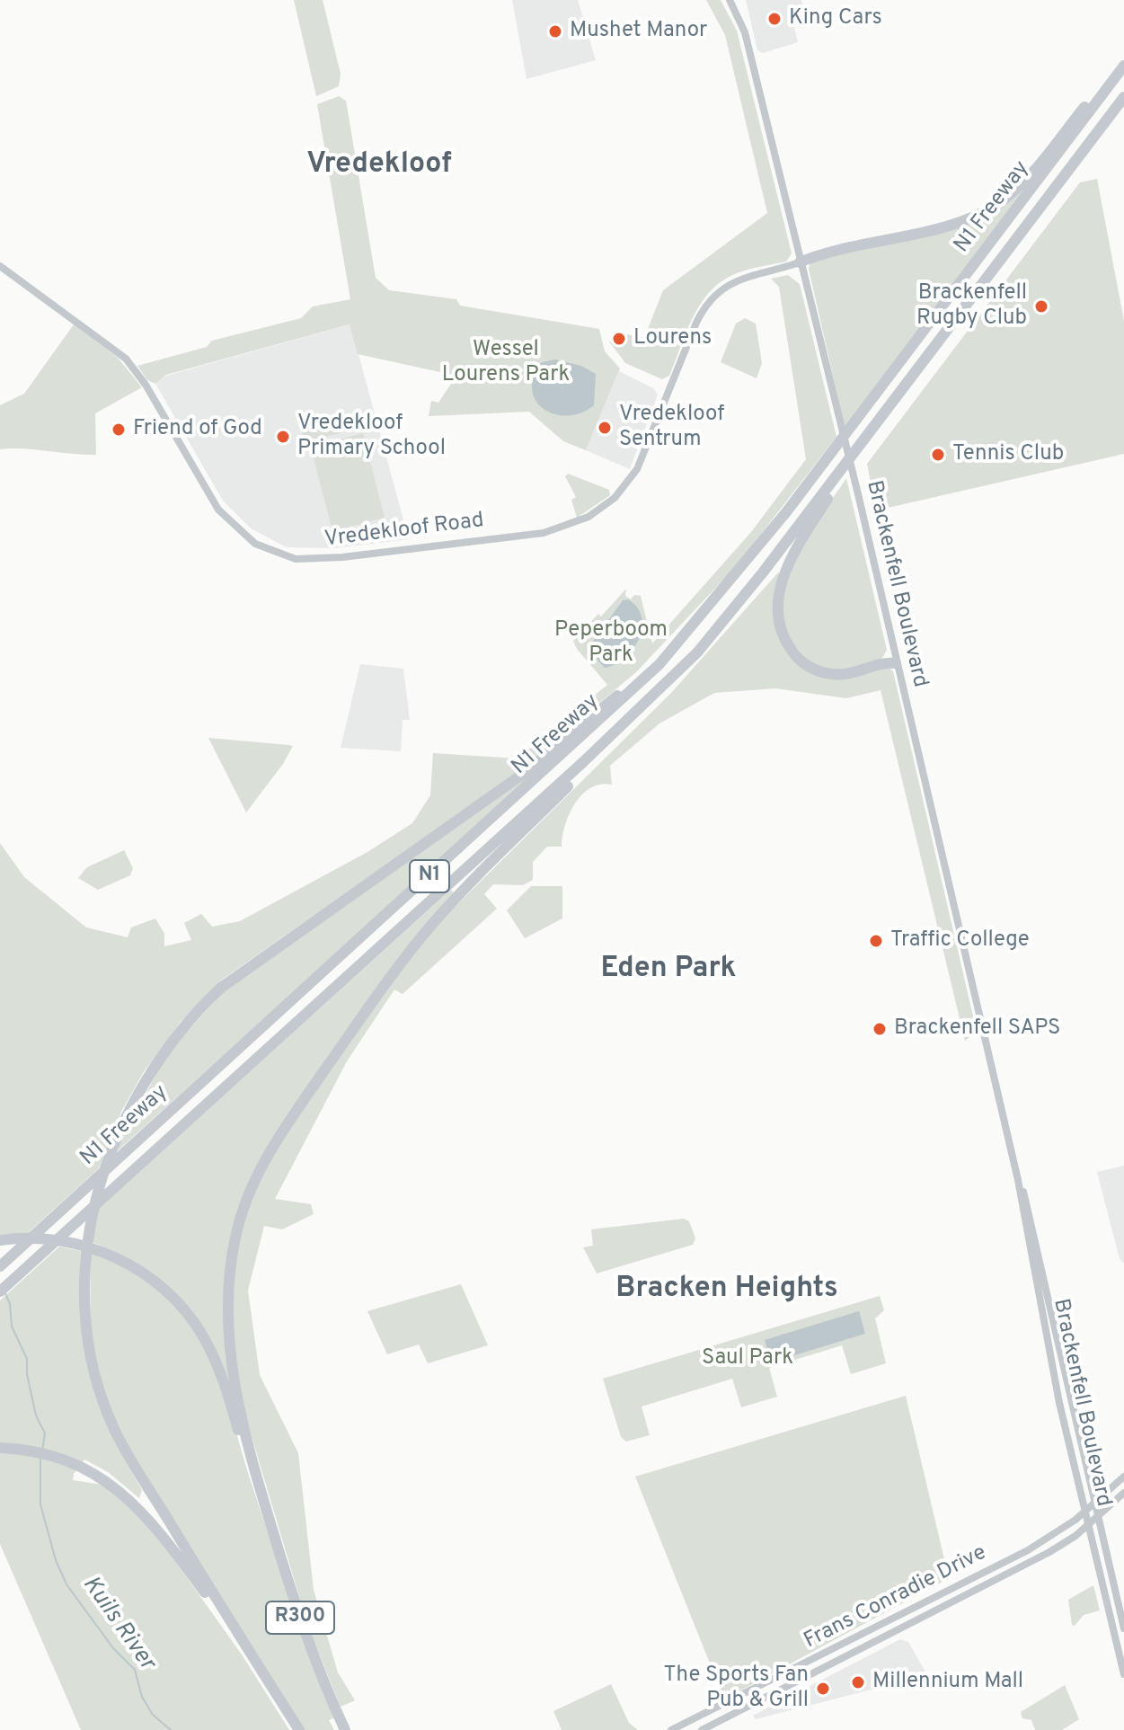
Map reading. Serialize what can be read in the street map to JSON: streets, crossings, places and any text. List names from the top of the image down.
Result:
{
  "streets": {
    "highway": ["N1 Freeway", "N1", "R300"],
    "street": ["Vredekloof Road", "Brackenfell Boulevard", "Frans Conradie Drive"]
  },
  "crossings": [
    ["Vredekloof Road", "Brackenfell Boulevard"],
    ["Brackenfell Boulevard", "Frans Conradie Drive"]
  ],
  "districts": ["Vredekloof", "Eden Park", "Bracken Heights"],
  "water": ["Kuils River"],
  "parks": ["Wessel Lourens Park", "Peperboom Park", "Saul Park"],
  "places": [
    "King Cars",
    "Mushet Manor",
    "Brackenfell Rugby Club",
    "Lourens",
    "Vredekloof Sentrum",
    "Friend of God",
    "Vredekloof Primary School",
    "Tennis Club",
    "Traffic College",
    "Brackenfell SAPS",
    "Millennium Mall",
    "The Sports Fan Pub & Grill"
  ]
}
